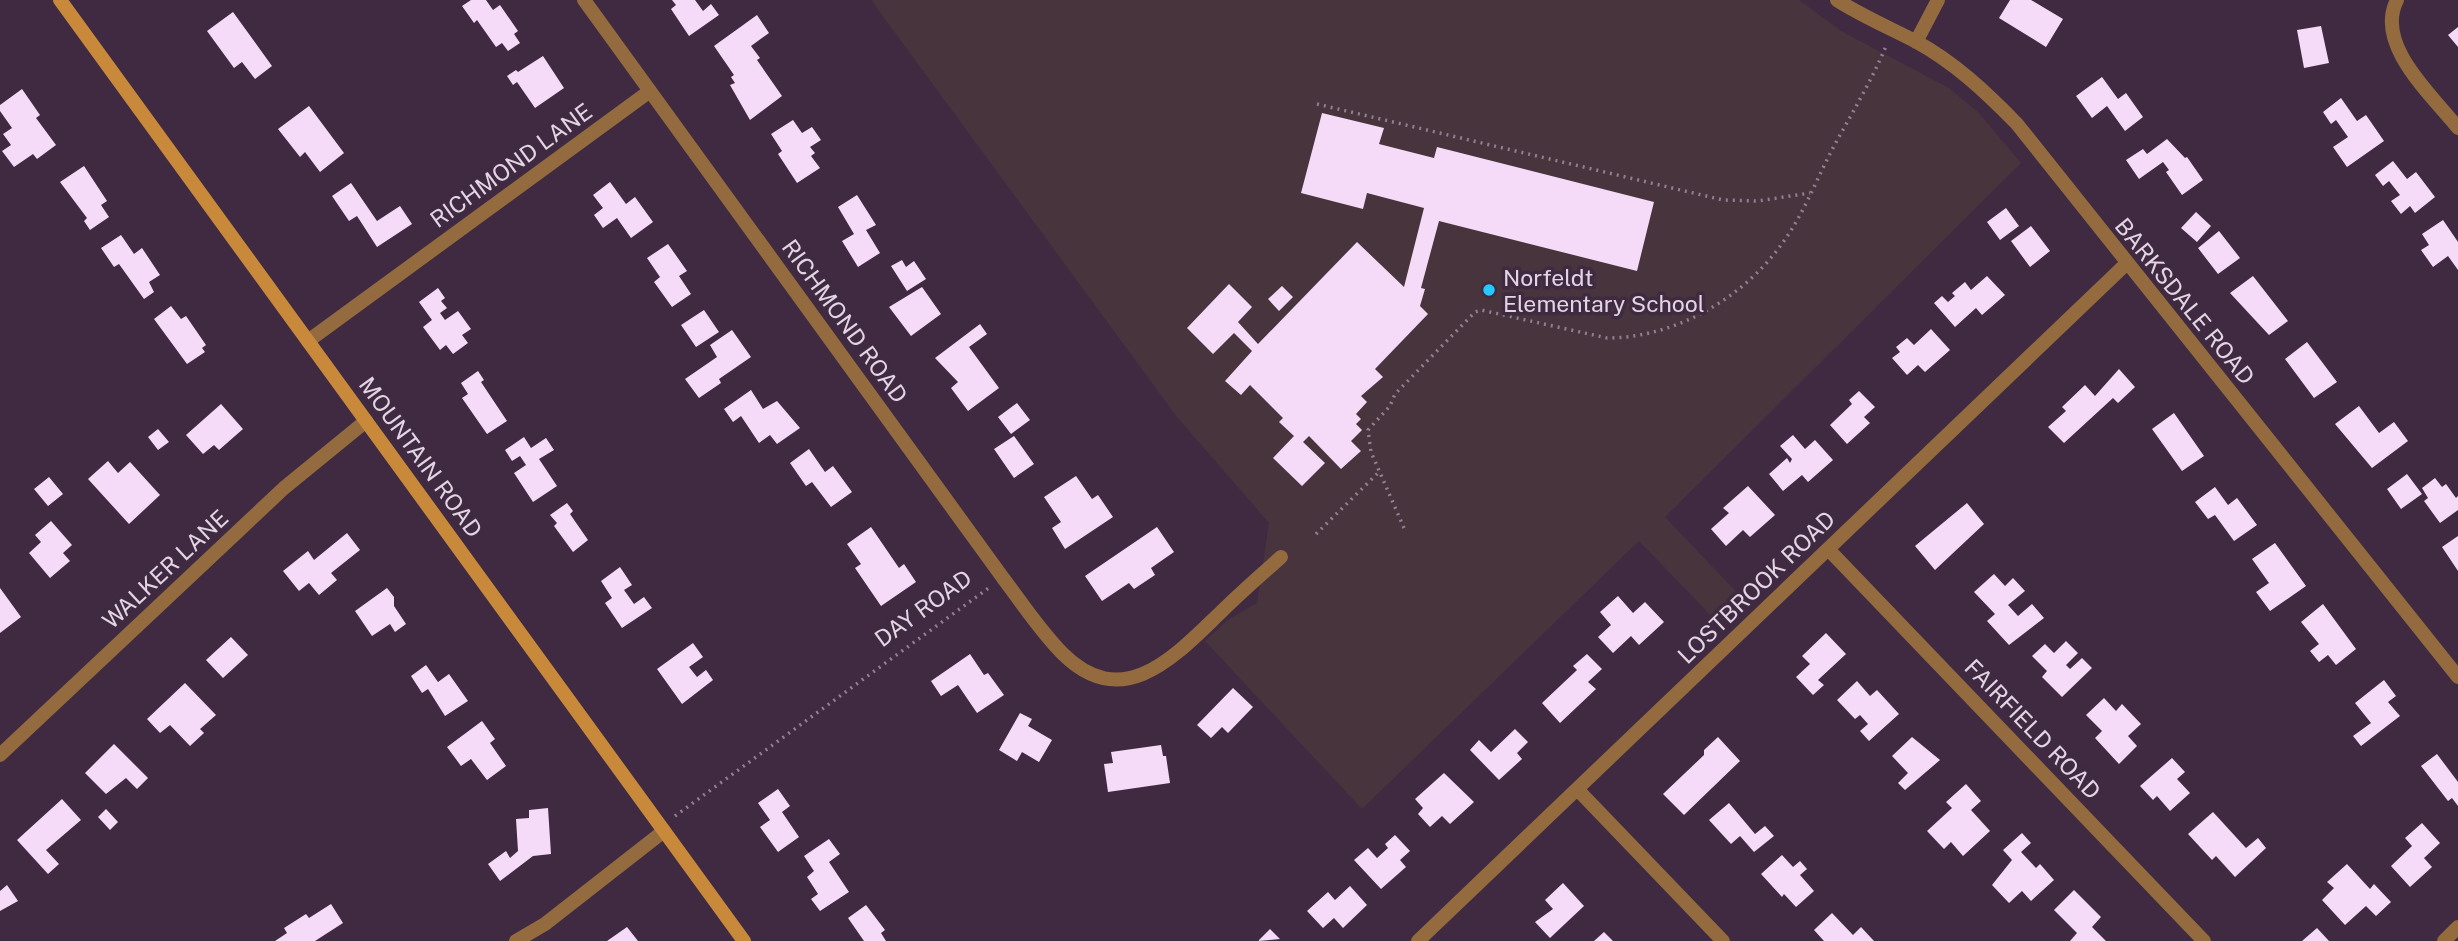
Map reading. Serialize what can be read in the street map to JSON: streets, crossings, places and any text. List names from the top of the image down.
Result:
{
  "streets": {
    "main road": ["MOUNTAIN ROAD"],
    "street": [
      "RICHMOND LANE",
      "BARKSDALE ROAD",
      "RICHMOND ROAD",
      "WALKER LANE",
      "LOSTBROOK ROAD",
      "DAY ROAD",
      "FAIRFIELD ROAD"
    ]
  },
  "crossings": [
    ["RICHMOND LANE", "RICHMOND ROAD"],
    ["RICHMOND LANE", "MOUNTAIN ROAD"],
    ["BARKSDALE ROAD", "LOSTBROOK ROAD"],
    ["RICHMOND ROAD", "DAY ROAD"],
    ["MOUNTAIN ROAD", "WALKER LANE"],
    ["LOSTBROOK ROAD", "FAIRFIELD ROAD"]
  ],
  "places": ["Norfeldt Elementary School"]
}
